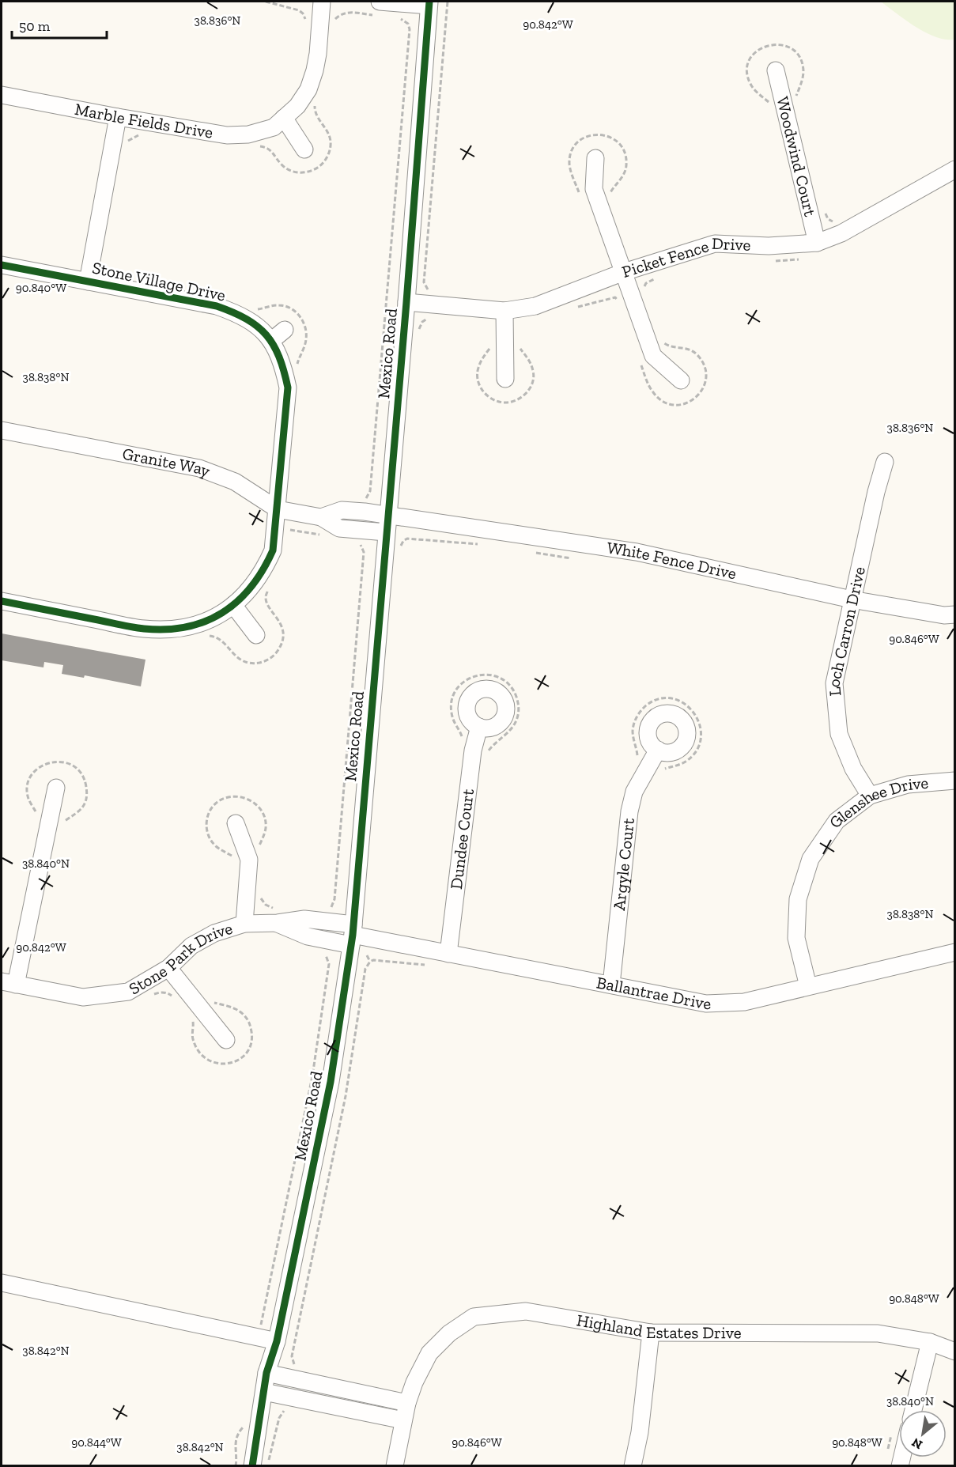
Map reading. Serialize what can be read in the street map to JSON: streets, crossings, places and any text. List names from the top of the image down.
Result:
{
  "streets": {
    "street": [
      "Marble Fields Drive",
      "Woodwind Court",
      "Picket Fence Drive",
      "Stone Village Drive",
      "Mexico Road",
      "Granite Way",
      "White Fence Drive",
      "Loch Carron Drive",
      "Glenshee Drive",
      "Dundee Court",
      "Argyle Court",
      "Stone Park Drive",
      "Ballantrae Drive",
      "Highland Estates Drive"
    ]
  },
  "crossings": [
    ["Woodwind Court", "Picket Fence Drive"],
    ["Picket Fence Drive", "Mexico Road"],
    ["Stone Village Drive", "Granite Way"],
    ["Mexico Road", "Granite Way"],
    ["Mexico Road", "White Fence Drive"],
    ["Mexico Road", "Stone Park Drive"],
    ["Mexico Road", "Ballantrae Drive"],
    ["Granite Way", "White Fence Drive"],
    ["White Fence Drive", "Loch Carron Drive"],
    ["Loch Carron Drive", "Glenshee Drive"],
    ["Glenshee Drive", "Ballantrae Drive"],
    ["Dundee Court", "Ballantrae Drive"],
    ["Argyle Court", "Ballantrae Drive"],
    ["Stone Park Drive", "Ballantrae Drive"]
  ],
  "scale_bar": "50 m",
  "north": "bottom left",
  "coordinates": [
    "38.836°N",
    "90.842°W",
    "90.840°W",
    "38.838°N",
    "90.846°W",
    "38.840°N",
    "90.848°W",
    "38.842°N",
    "90.844°W"
  ]
}
